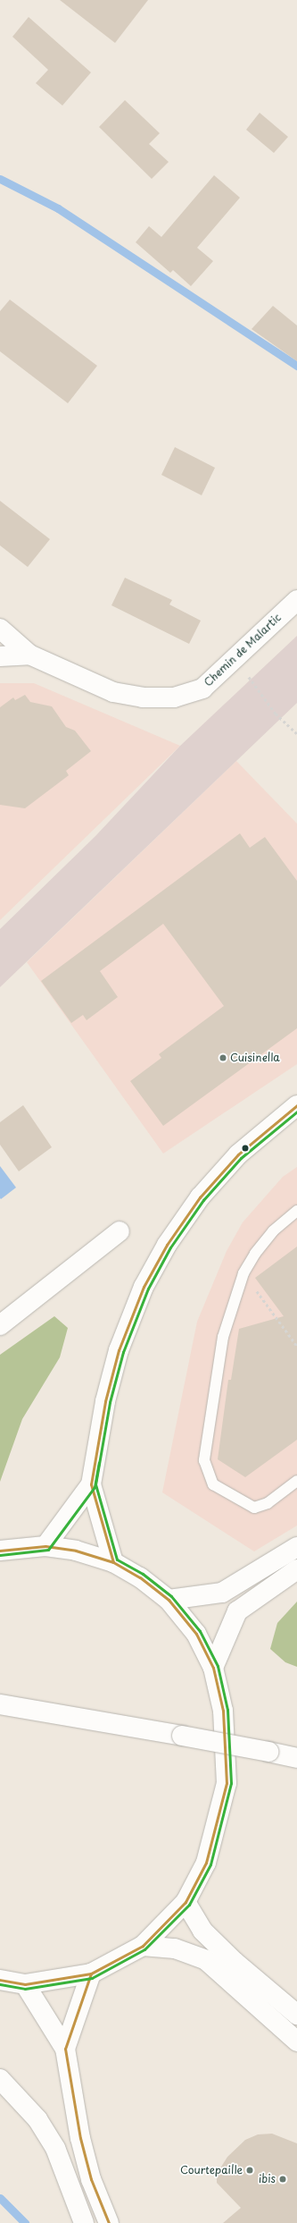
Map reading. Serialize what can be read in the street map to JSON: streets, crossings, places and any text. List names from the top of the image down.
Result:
{
  "streets": {
    "main road": ["Chemin de Malartic"]
  },
  "places": ["Cuisinella", "Courtepaille", "ibis"]
}
